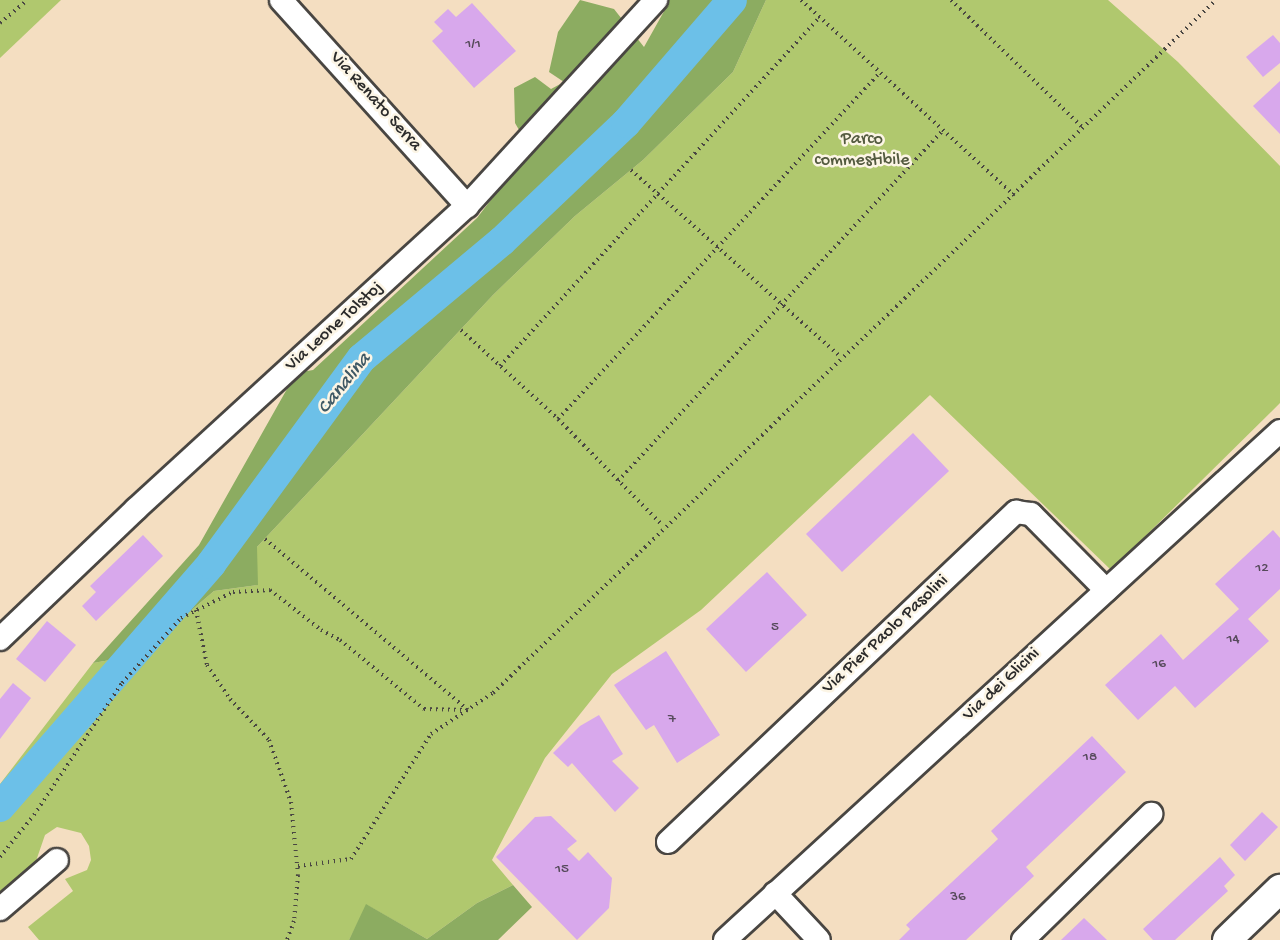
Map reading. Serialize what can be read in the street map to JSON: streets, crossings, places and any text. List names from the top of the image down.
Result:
{
  "streets": {
    "street": [
      "Via Renato Serra",
      "Via Leone Tolstoj",
      "Via Pier Paolo Pasolini",
      "Via dei Glicini"
    ]
  },
  "crossings": [
    ["Via Renato Serra", "Via Leone Tolstoj"],
    ["Via Pier Paolo Pasolini", "Via dei Glicini"]
  ],
  "water": ["Canalina"],
  "parks": ["Parco commestibile"],
  "house_numbers": [
    "1/1",
    "12",
    "5",
    "14",
    "16",
    "7",
    "18",
    "15",
    "36"
  ]
}
